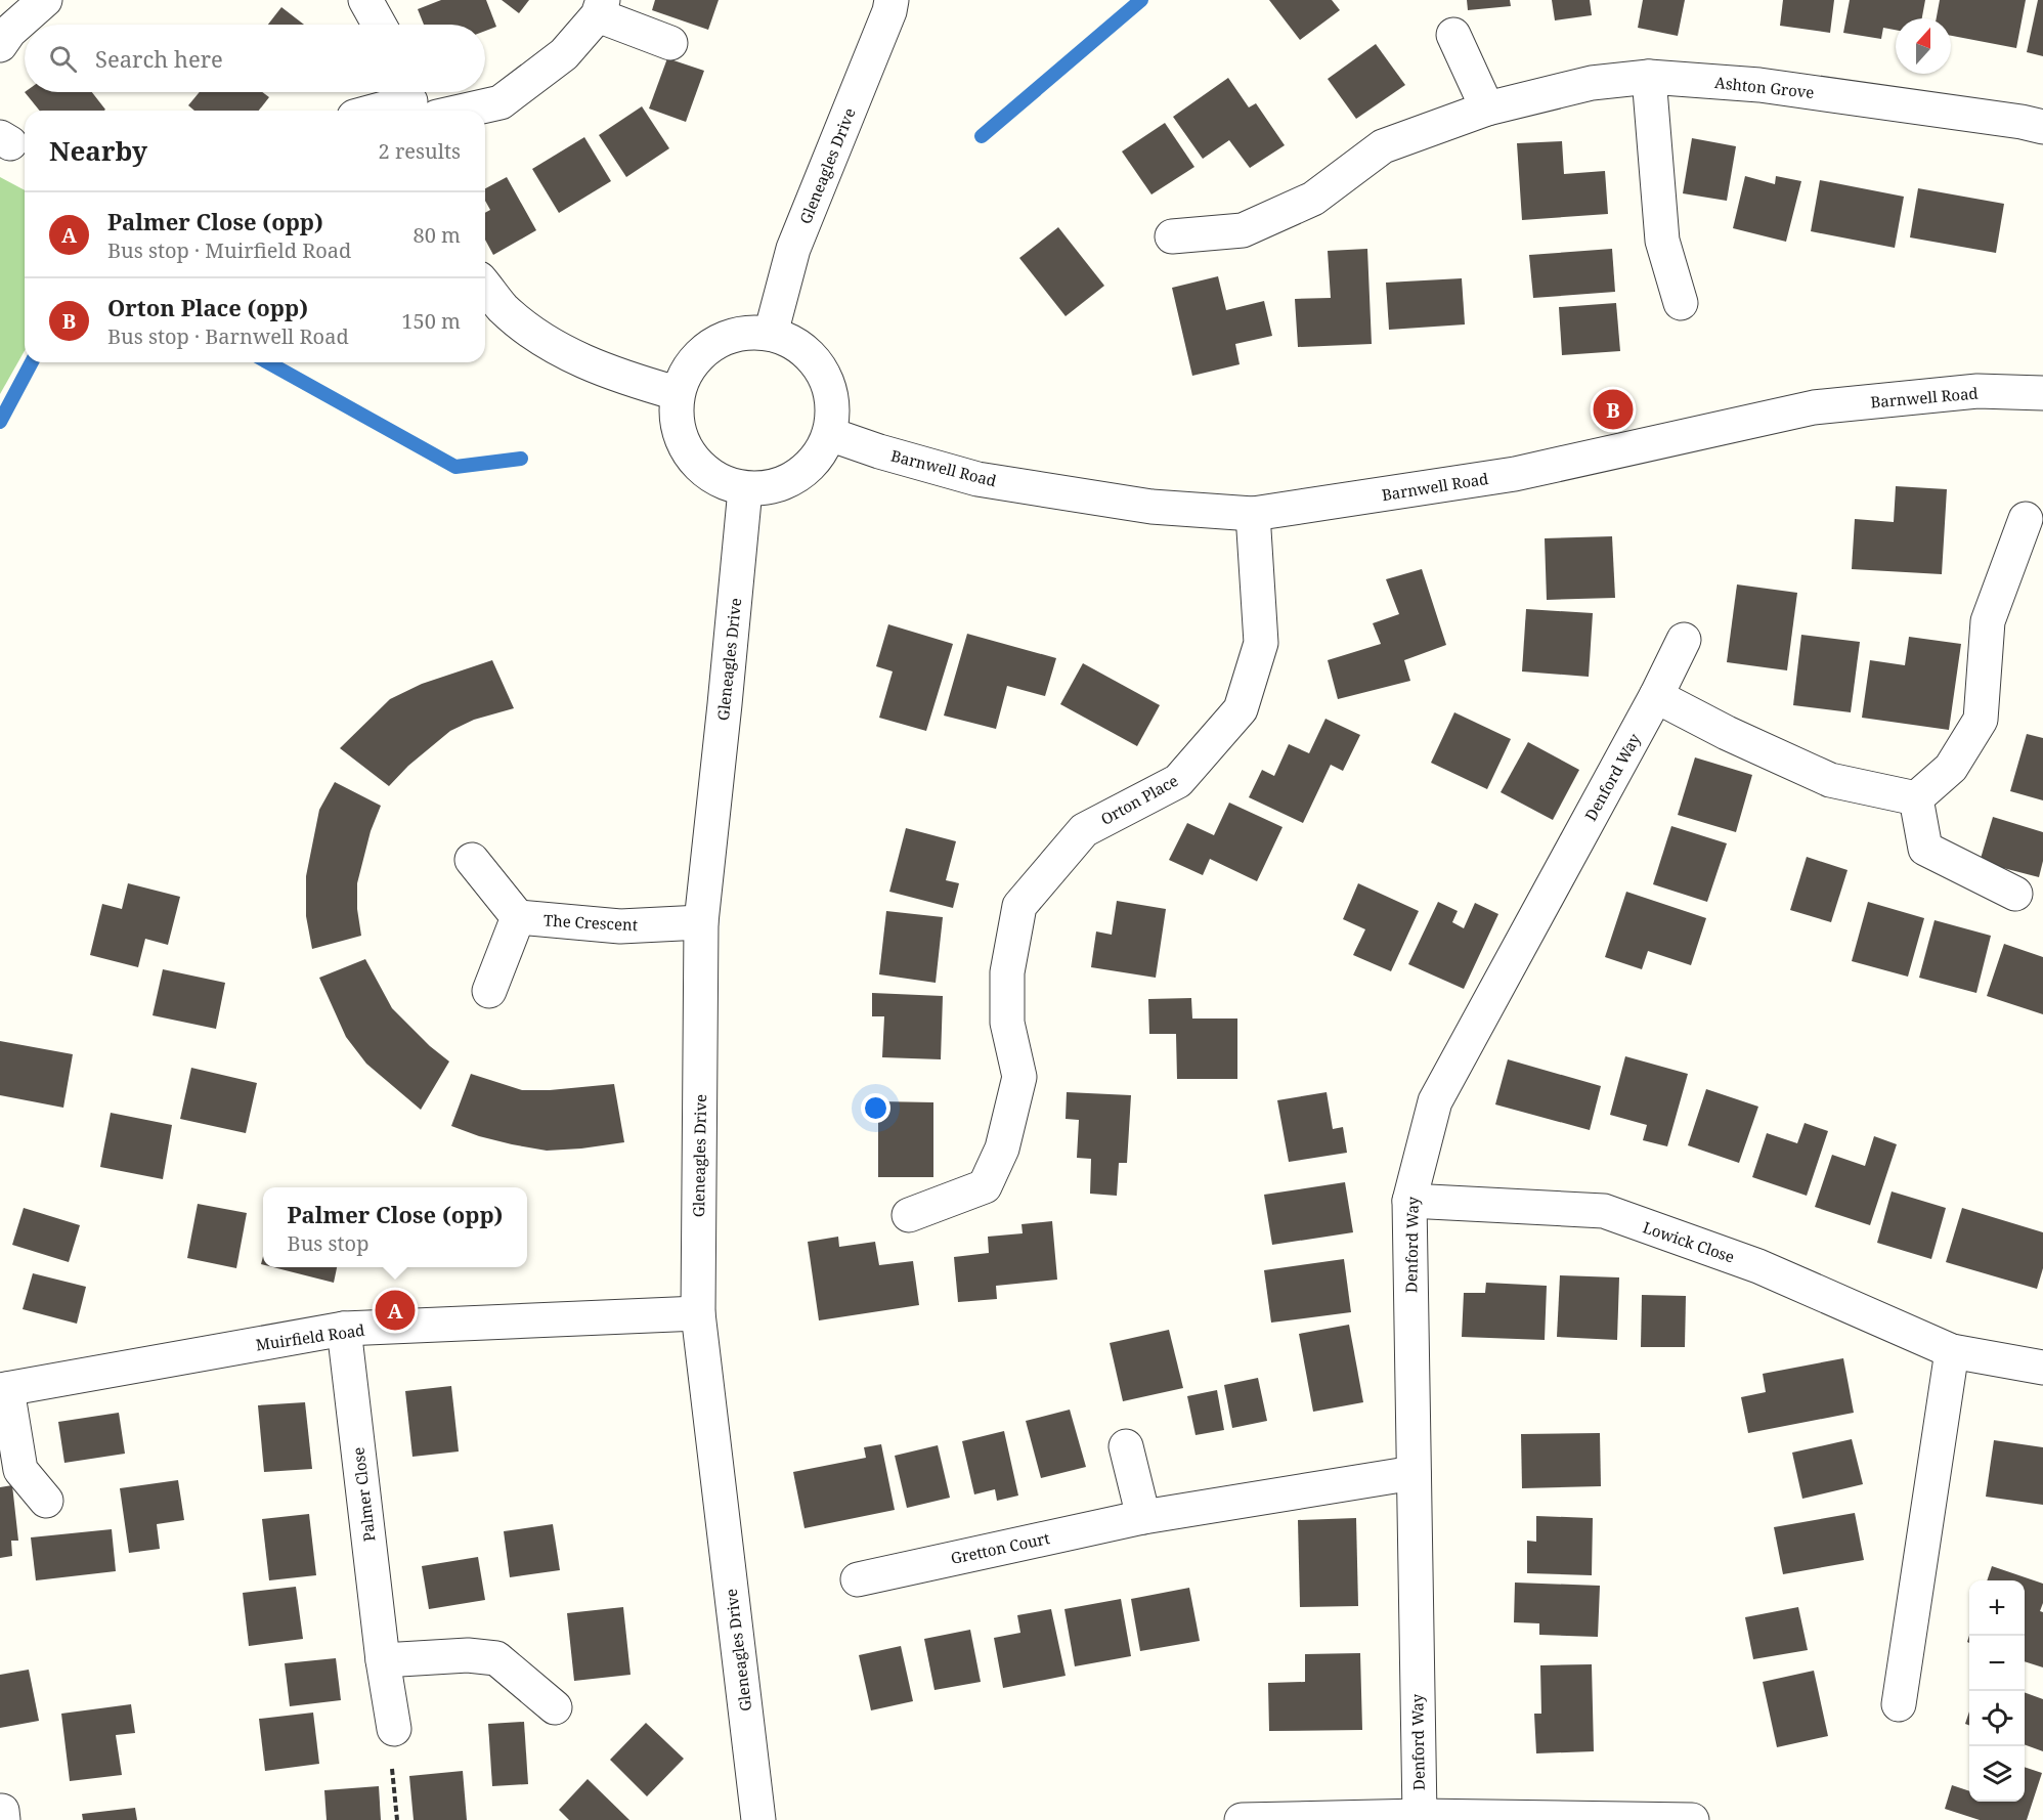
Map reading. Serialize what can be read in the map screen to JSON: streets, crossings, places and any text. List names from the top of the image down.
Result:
{
  "streets": {
    "street": [
      "Ashton Grove",
      "Gleneagles Drive",
      "Barnwell Road",
      "Denford Way",
      "Orton Place",
      "The Crescent",
      "Lowick Close",
      "Muirfield Road",
      "Palmer Close",
      "Gretton Court"
    ]
  },
  "crossings": [
    ["Gleneagles Drive", "Barnwell Road"],
    ["Gleneagles Drive", "The Crescent"],
    ["Gleneagles Drive", "Muirfield Road"],
    ["Barnwell Road", "Orton Place"],
    ["Denford Way", "Lowick Close"],
    ["Denford Way", "Gretton Court"],
    ["Muirfield Road", "Palmer Close"]
  ],
  "north": "top",
  "page": {
    "search": "Search here",
    "heading": ["Nearby", "2 results"],
    "list": [
      {
        "mark": "A",
        "name": "Palmer Close (opp)",
        "note": "Bus stop · Muirfield Road",
        "value": "80 m"
      },
      {
        "mark": "B",
        "name": "Orton Place (opp)",
        "note": "Bus stop · Barnwell Road",
        "value": "150 m"
      }
    ],
    "pins": ["B", "A"],
    "popup": ["Palmer Close (opp)", "Bus stop"],
    "map_buttons": ["+", "−"]
  }
}
